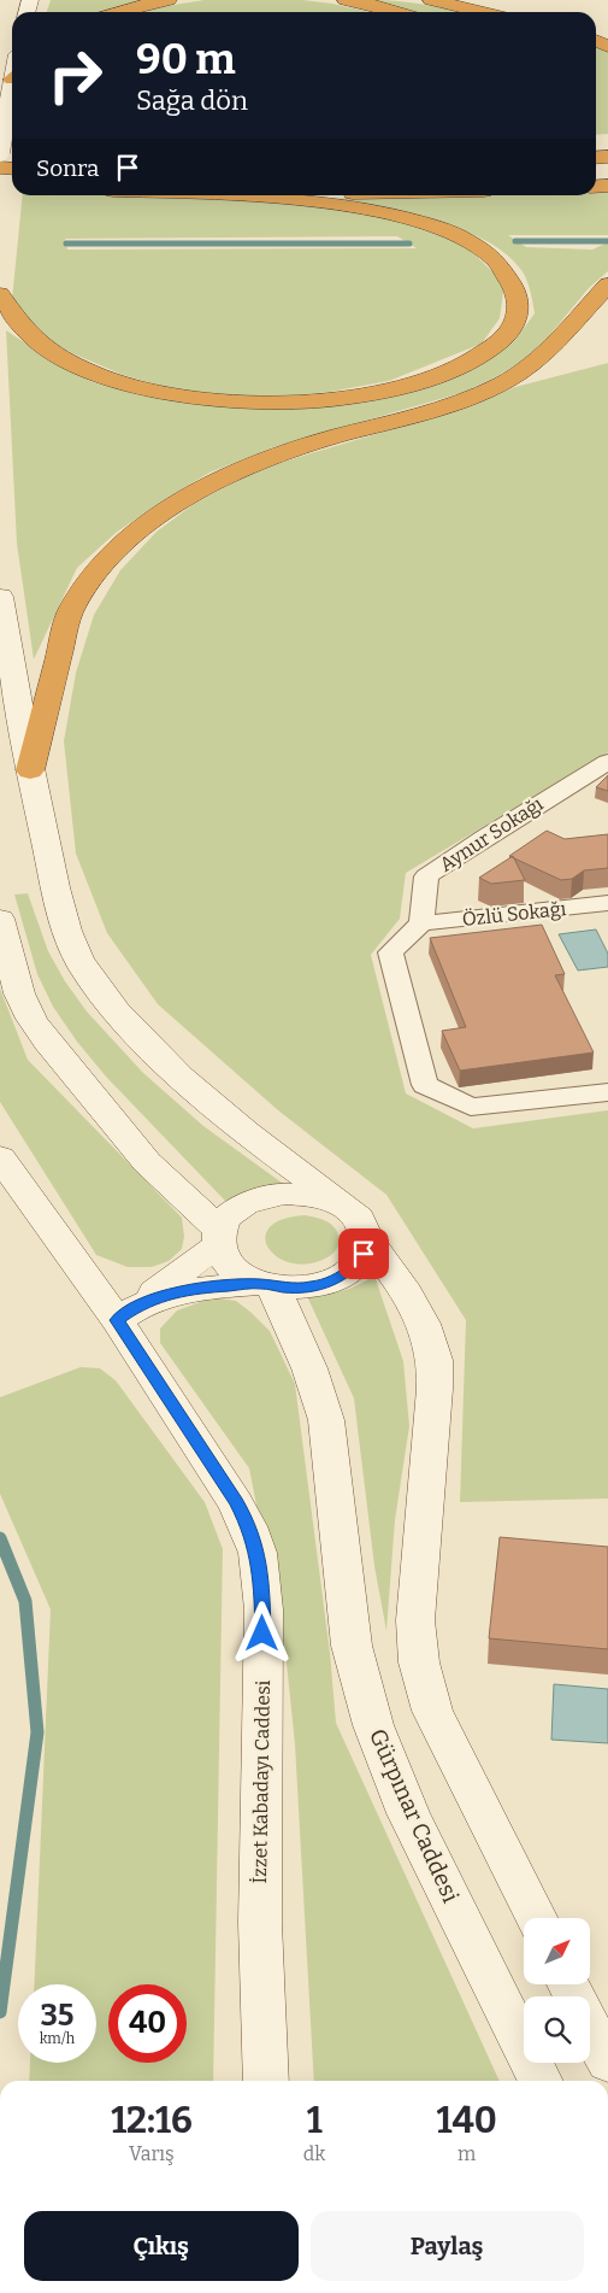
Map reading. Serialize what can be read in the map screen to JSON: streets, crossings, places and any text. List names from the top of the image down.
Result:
{
  "streets": {
    "main road": ["İzzet Kabadayı Caddesi", "Gürpınar Caddesi"],
    "street": ["Aynur Sokağı", "Özlü Sokağı"]
  },
  "crossings": [
    ["Aynur Sokağı", "Özlü Sokağı"]
  ],
  "north": "top right",
  "page": {
    "turn": ["90 m", "Sağa dön"],
    "then": "Sonra",
    "speed": "35 km/h",
    "limit": "40",
    "eta": [
      "12:16",
      "Varış",
      "1",
      "dk",
      "140",
      "m"
    ],
    "buttons": ["Çıkış", "Paylaş"]
  }
}
